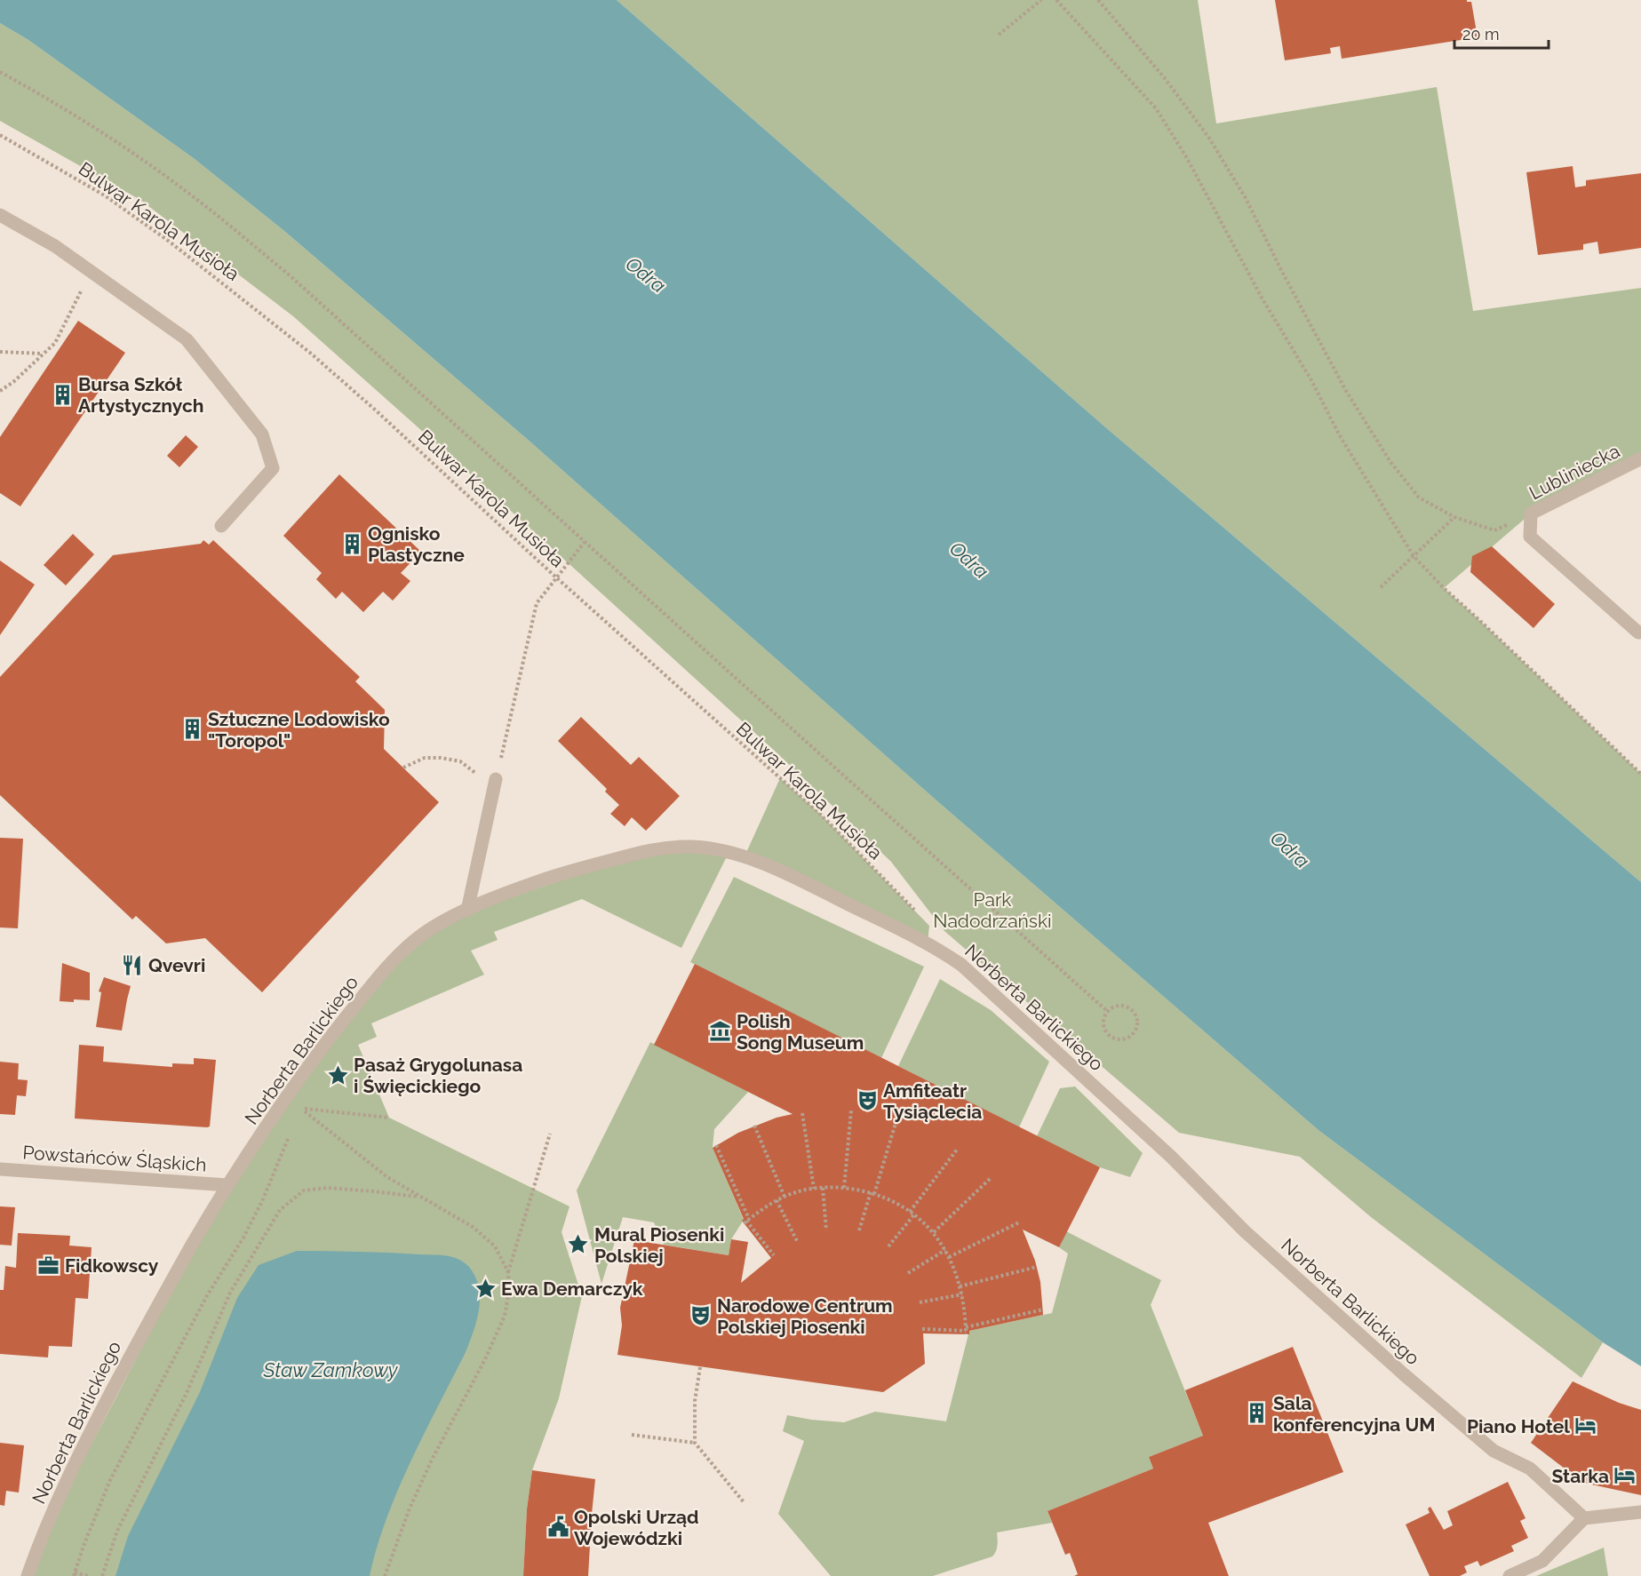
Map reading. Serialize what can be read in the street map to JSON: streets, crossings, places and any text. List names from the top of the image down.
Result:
{
  "streets": {
    "street": ["Lubliniecka", "Norberta Barlickiego", "Powstańców Śląskich"],
    "path": ["Bulwar Karola Musioła"]
  },
  "crossings": [
    ["Norberta Barlickiego", "Powstańców Śląskich"]
  ],
  "water": ["Odra", "Staw Zamkowy"],
  "parks": ["Park Nadodrzański"],
  "places": {
    "building": [
      "Bursa Szkół Artystycznych",
      "Ognisko Plastyczne",
      "Sztuczne Lodowisko \"Toropol\"",
      "Sala konferencyjna UM"
    ],
    "restaurant": ["Qvevri"],
    "museum": ["Polish Song Museum"],
    "place": ["Pasaż Grygolunasa i Święcickiego", "Mural Piosenki Polskiej", "Ewa Demarczyk"],
    "theatre": ["Amfiteatr Tysiąclecia", "Narodowe Centrum Polskiej Piosenki"],
    "office": ["Fidkowscy"],
    "hotel": ["Piano Hotel", "Starka"],
    "public building": ["Opolski Urząd Wojewódzki"]
  },
  "scale_bar": "20 m"
}
